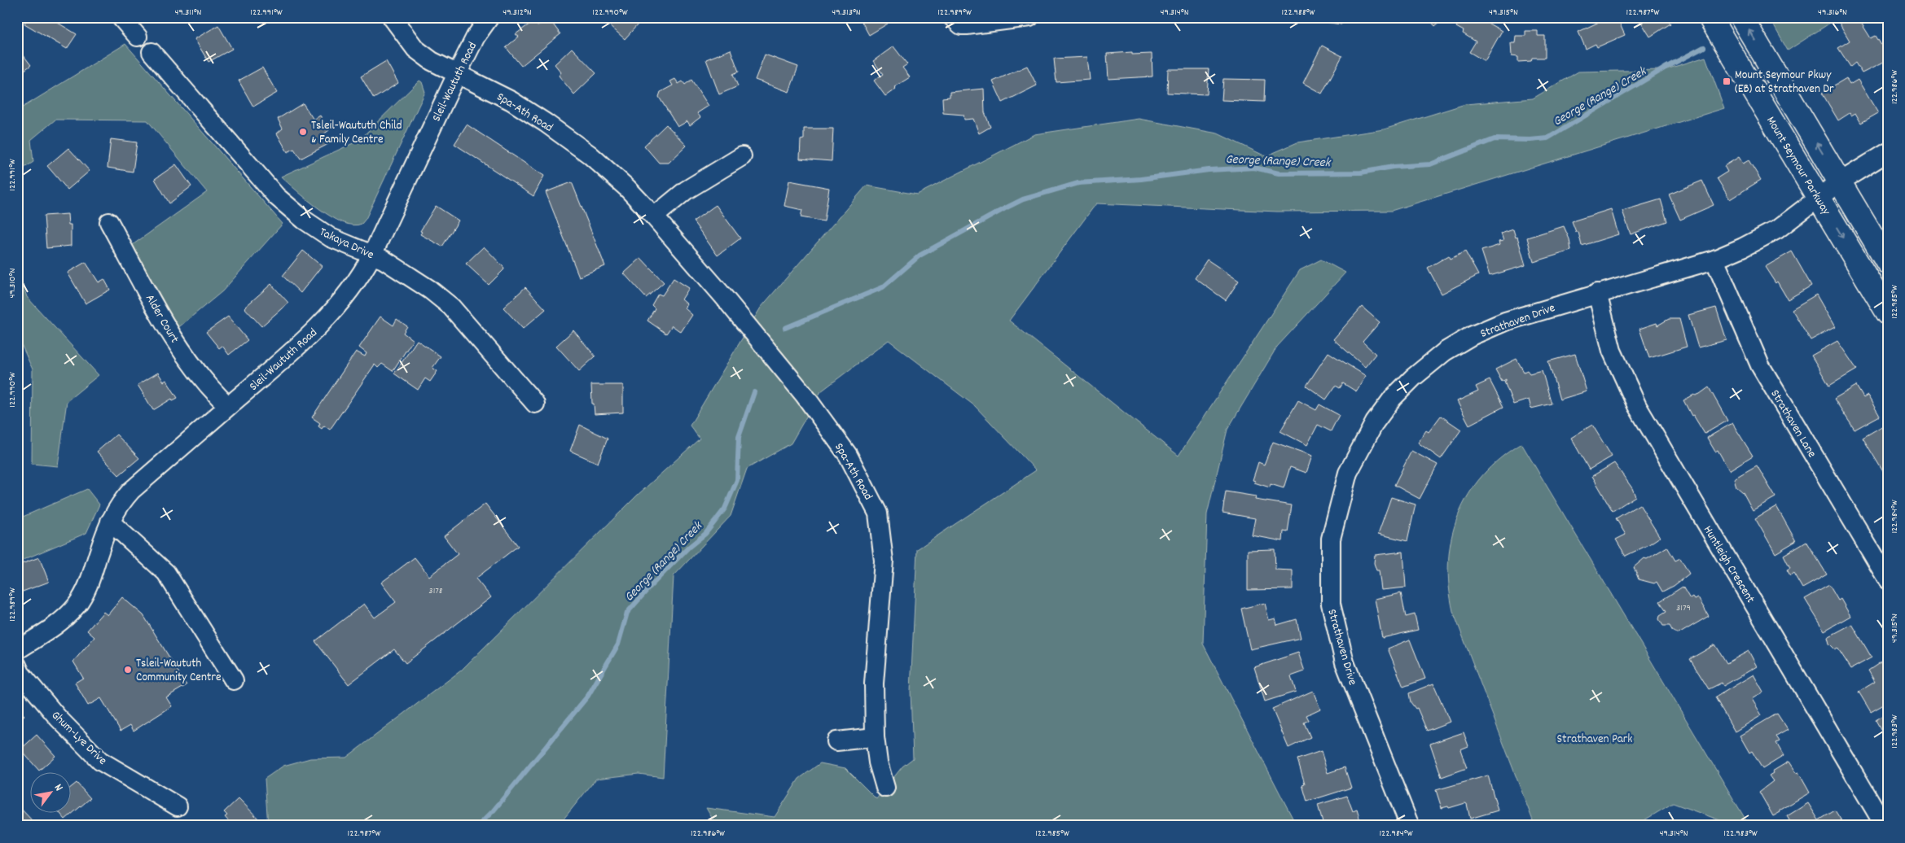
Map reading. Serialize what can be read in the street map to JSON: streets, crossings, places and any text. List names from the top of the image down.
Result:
{
  "streets": {
    "main road": ["Mount Seymour Parkway"],
    "street": [
      "Sleil-Waututh Road",
      "Spa-Ath Road",
      "Takaya Drive",
      "Alder Court",
      "Strathaven Drive",
      "Strathaven Lane",
      "Huntleigh Crescent",
      "Ghum-Lye Drive"
    ]
  },
  "crossings": [
    ["Sleil-Waututh Road", "Spa-Ath Road"],
    ["Sleil-Waututh Road", "Takaya Drive"],
    ["Sleil-Waututh Road", "Alder Court"],
    ["Mount Seymour Parkway", "Strathaven Drive"],
    ["Strathaven Drive", "Strathaven Lane"],
    ["Strathaven Drive", "Huntleigh Crescent"]
  ],
  "water": ["George (Range) Creek"],
  "parks": ["Strathaven Park"],
  "places": {
    "transit": ["Mount Seymour Pkwy (EB) at Strathaven Dr"],
    "other": ["Tsleil-Waututh Child & Family Centre", "Tsleil-Waututh Community Centre"]
  },
  "house_numbers": ["3178", "3179"],
  "north": "top right",
  "coordinates": [
    "49.311°N",
    "122.991°W",
    "49.312°N",
    "122.990°W",
    "49.313°N",
    "122.989°W",
    "49.314°N",
    "122.988°W",
    "49.315°N",
    "122.987°W",
    "49.316°N",
    "122.986°W",
    "49.310°N",
    "122.985°W",
    "122.984°W",
    "122.983°W"
  ]
}
